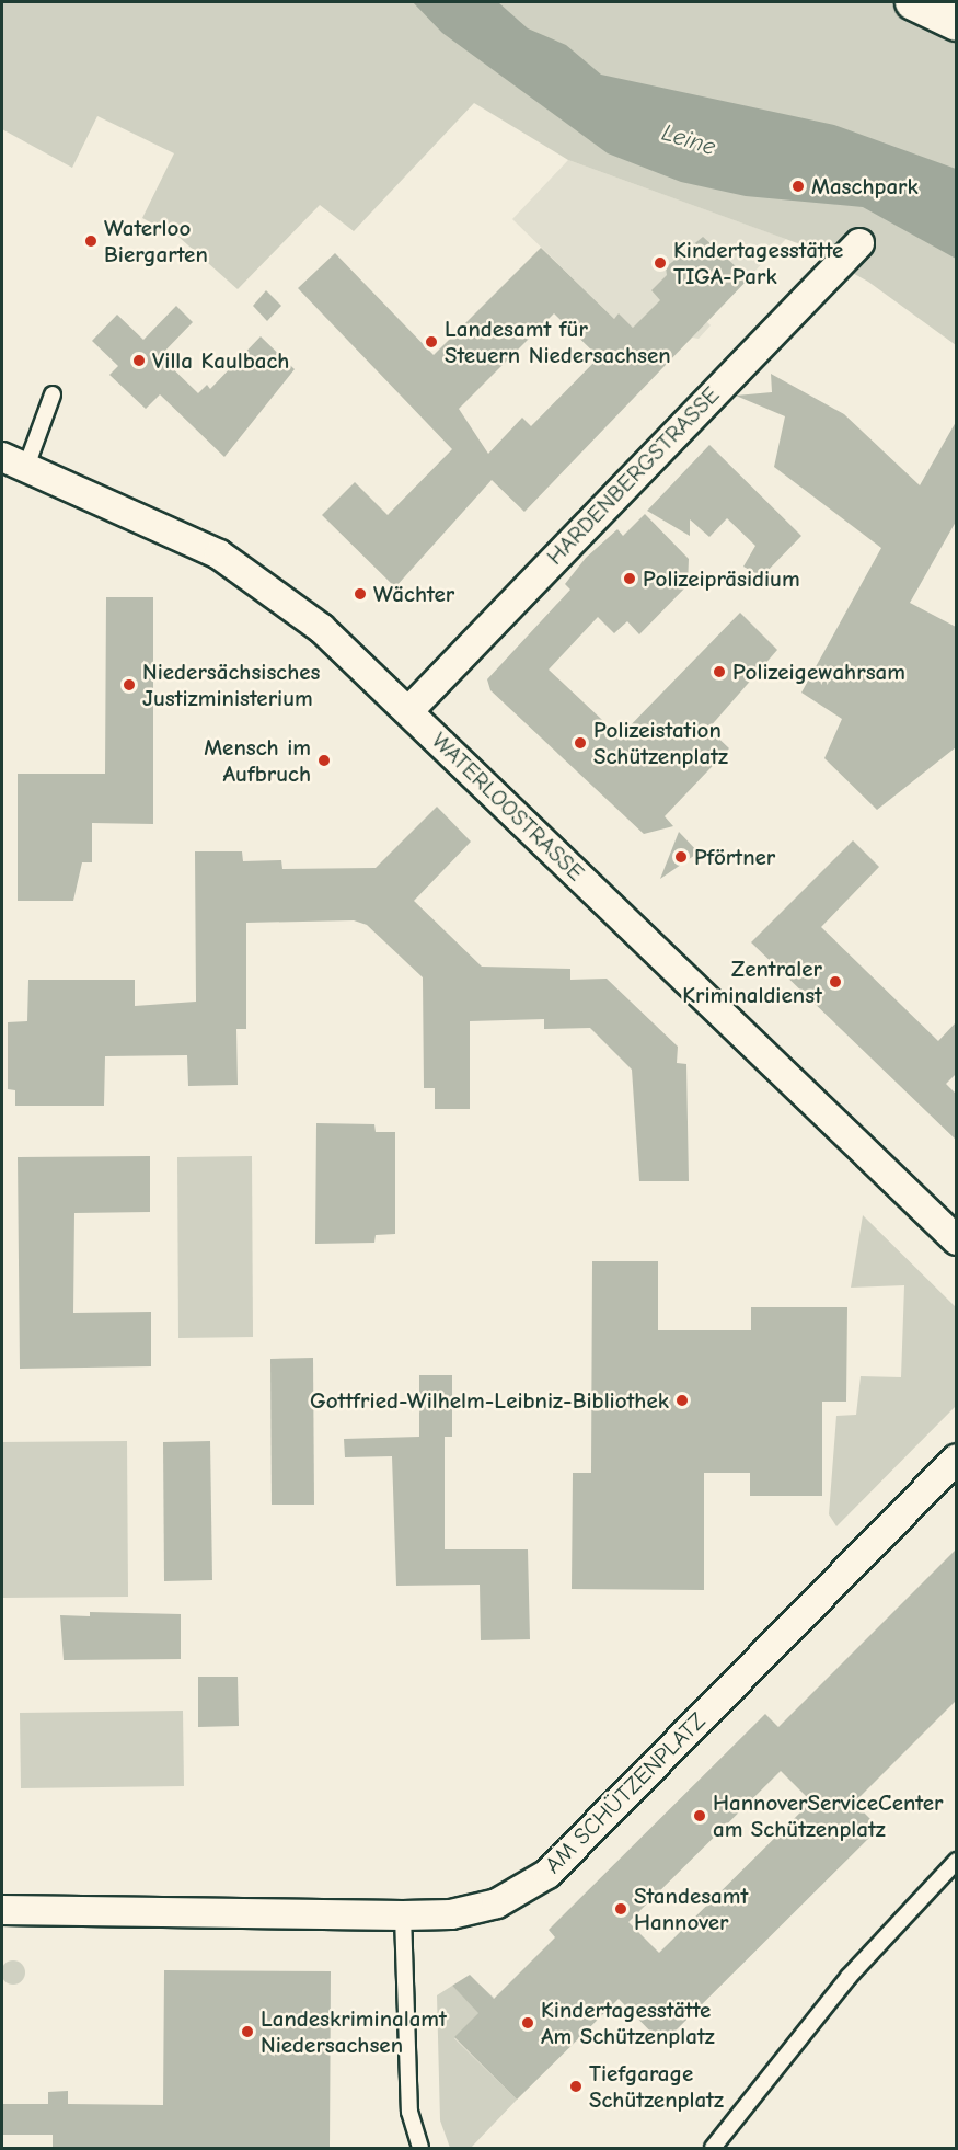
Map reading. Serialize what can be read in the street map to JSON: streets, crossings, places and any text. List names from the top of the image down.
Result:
{
  "streets": {
    "street": ["HARDENBERGSTRASSE", "WATERLOOSTRASSE", "AM SCHÜTZENPLATZ"]
  },
  "crossings": [
    ["HARDENBERGSTRASSE", "WATERLOOSTRASSE"]
  ],
  "water": ["Leine"],
  "places": [
    "Maschpark",
    "Waterloo Biergarten",
    "Kindertagesstätte TIGA-Park",
    "Landesamt für Steuern Niedersachsen",
    "Villa Kaulbach",
    "Polizeipräsidium",
    "Wächter",
    "Polizeigewahrsam",
    "Niedersächsisches Justizministerium",
    "Polizeistation Schützenplatz",
    "Mensch im Aufbruch",
    "Pförtner",
    "Zentraler Kriminaldienst",
    "Gottfried-Wilhelm-Leibniz-Bibliothek",
    "HannoverServiceCenter am Schützenplatz",
    "Standesamt Hannover",
    "Kindertagesstätte Am Schützenplatz",
    "Landeskriminalamt Niedersachsen",
    "Tiefgarage Schützenplatz"
  ]
}
